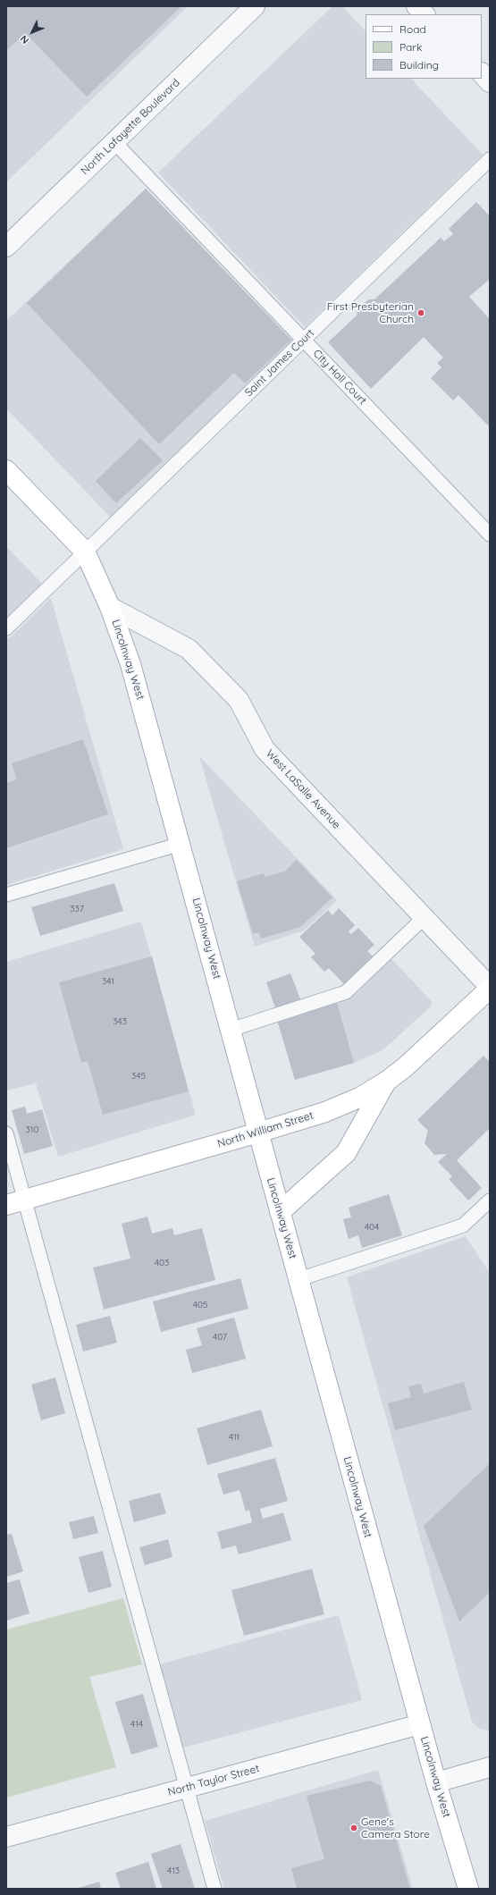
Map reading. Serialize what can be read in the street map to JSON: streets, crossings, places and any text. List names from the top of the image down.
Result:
{
  "streets": {
    "main road": ["Lincolnway West", "North William Street"],
    "street": ["North Lafayette Boulevard", "West LaSalle Avenue", "North Taylor Street"],
    "lane": ["Saint James Court", "City Hall Court"]
  },
  "crossings": [
    ["North Lafayette Boulevard", "City Hall Court"],
    ["Saint James Court", "City Hall Court"],
    ["Saint James Court", "Lincolnway West"],
    ["Lincolnway West", "West LaSalle Avenue"],
    ["Lincolnway West", "North William Street"],
    ["Lincolnway West", "North Taylor Street"],
    ["West LaSalle Avenue", "North William Street"]
  ],
  "places": ["First Presbyterian Church", "Gene's Camera Store"],
  "house_numbers": [
    "337",
    "341",
    "343",
    "345",
    "310",
    "404",
    "403",
    "405",
    "407",
    "411",
    "414",
    "413"
  ],
  "legend": ["Road", "Park", "Building"],
  "north": "bottom left"
}
